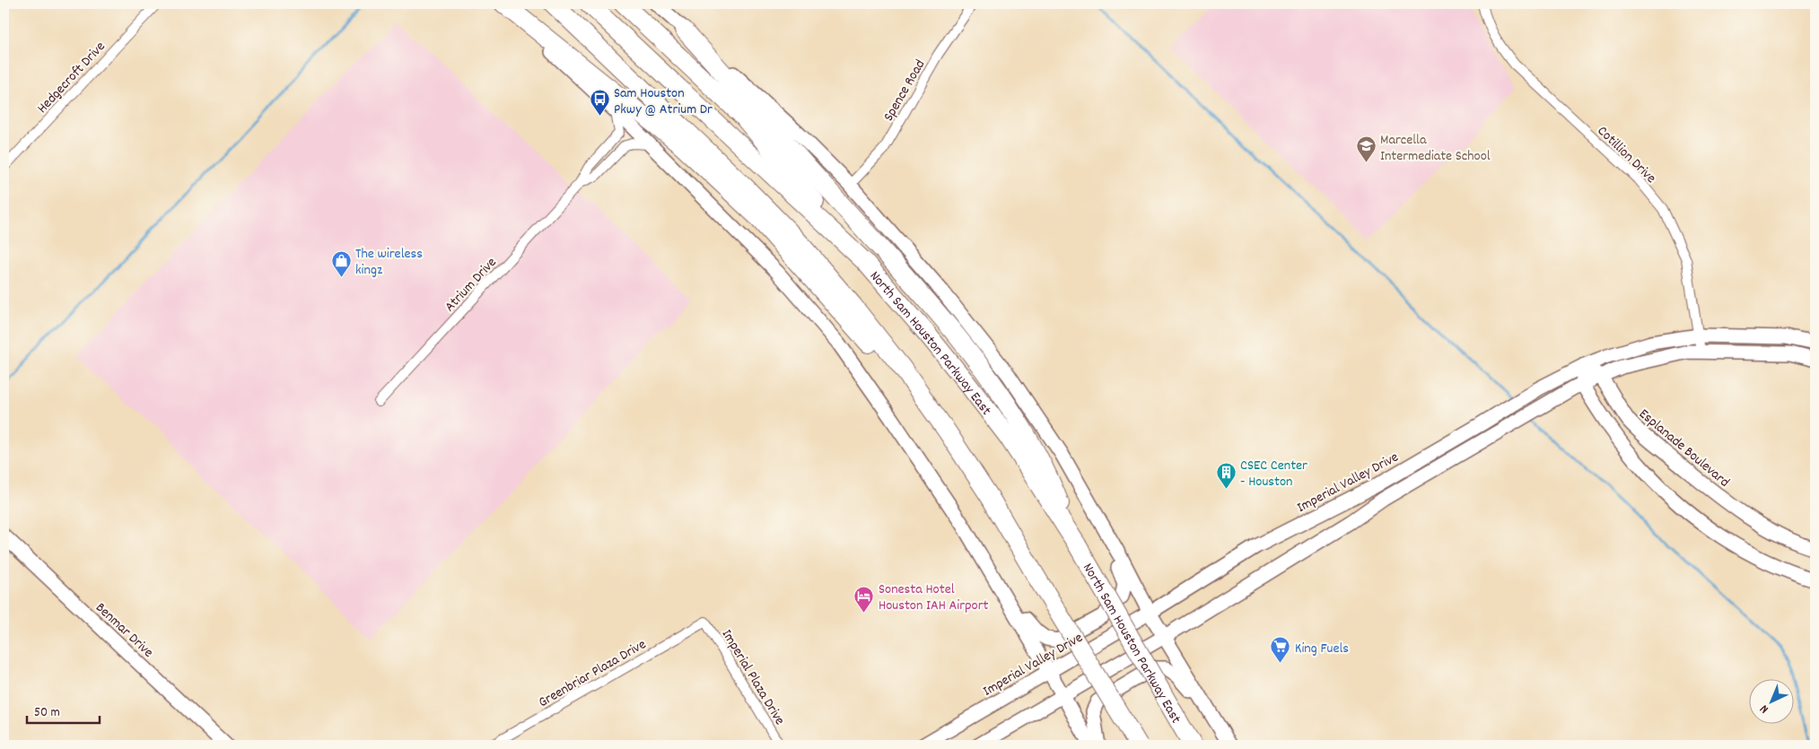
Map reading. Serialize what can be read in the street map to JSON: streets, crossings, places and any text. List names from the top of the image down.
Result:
{
  "streets": {
    "highway": ["North Sam Houston Parkway East"],
    "main road": ["Esplanade Boulevard", "Imperial Valley Drive", "Benmar Drive"],
    "street": [
      "Hedgecroft Drive",
      "Spence Road",
      "Cotillion Drive",
      "Atrium Drive",
      "Greenbriar Plaza Drive",
      "Imperial Plaza Drive"
    ]
  },
  "crossings": [
    ["Spence Road", "North Sam Houston Parkway East"],
    ["Cotillion Drive", "Imperial Valley Drive"],
    ["North Sam Houston Parkway East", "Imperial Valley Drive"],
    ["Esplanade Boulevard", "Imperial Valley Drive"],
    ["Greenbriar Plaza Drive", "Imperial Plaza Drive"]
  ],
  "places": {
    "bus stop": ["Sam Houston Pkwy @ Atrium Dr"],
    "school or university": ["Marcella Intermediate School"],
    "shop": ["The wireless kingz"],
    "building": ["CSEC Center - Houston"],
    "hotel": ["Sonesta Hotel Houston IAH Airport"],
    "supermarket": ["King Fuels"]
  },
  "scale_bar": "50 m",
  "north": "bottom left"
}
